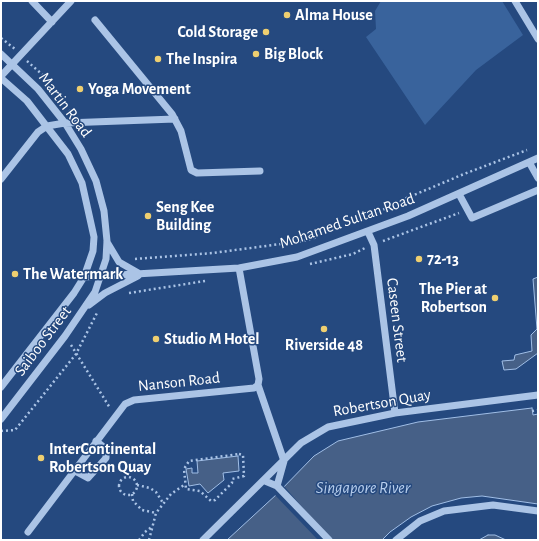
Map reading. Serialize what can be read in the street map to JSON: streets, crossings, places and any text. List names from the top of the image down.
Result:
{
  "streets": {
    "street": [
      "Martin Road",
      "Mohamed Sultan Road",
      "Caseen Street",
      "Saiboo Street",
      "Nanson Road",
      "Robertson Quay"
    ]
  },
  "crossings": [
    ["Martin Road", "Mohamed Sultan Road"],
    ["Martin Road", "Saiboo Street"],
    ["Mohamed Sultan Road", "Caseen Street"],
    ["Mohamed Sultan Road", "Saiboo Street"],
    ["Caseen Street", "Robertson Quay"]
  ],
  "water": ["Singapore River"],
  "places": [
    "Alma House",
    "Cold Storage",
    "Big Block",
    "The Inspira",
    "Yoga Movement",
    "Seng Kee Building",
    "72-13",
    "The Watermark",
    "The Pier at Robertson",
    "Riverside 48",
    "Studio M Hotel",
    "InterContinental Robertson Quay"
  ]
}
